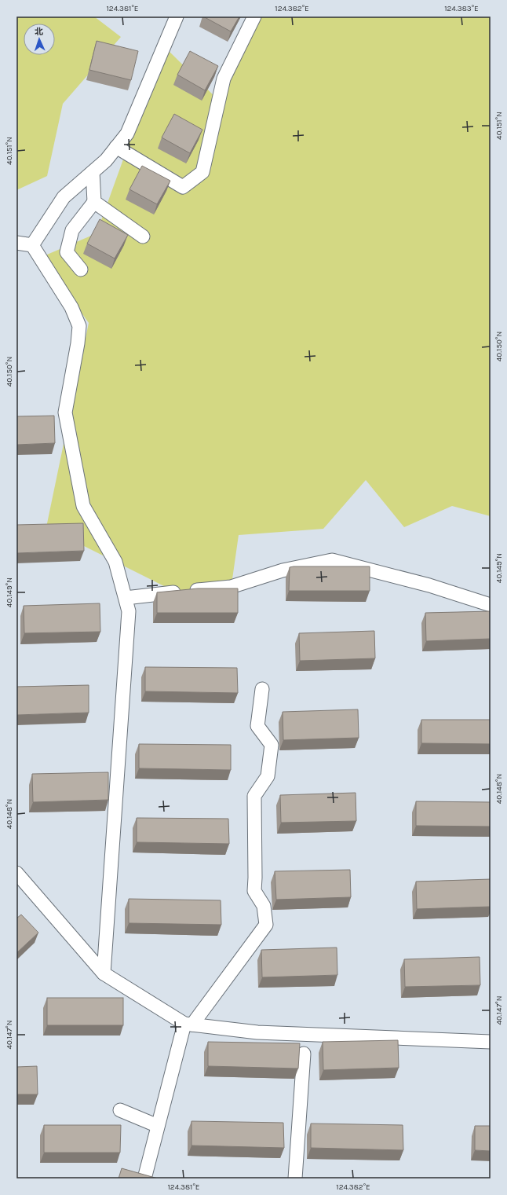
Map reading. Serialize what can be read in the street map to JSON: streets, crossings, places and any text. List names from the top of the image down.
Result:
{
  "north": "top",
  "coordinates": [
    "124.381°E",
    "124.382°E",
    "124.383°E",
    "40.151°N",
    "40.150°N",
    "40.149°N",
    "40.148°N",
    "40.147°N"
  ]
}
